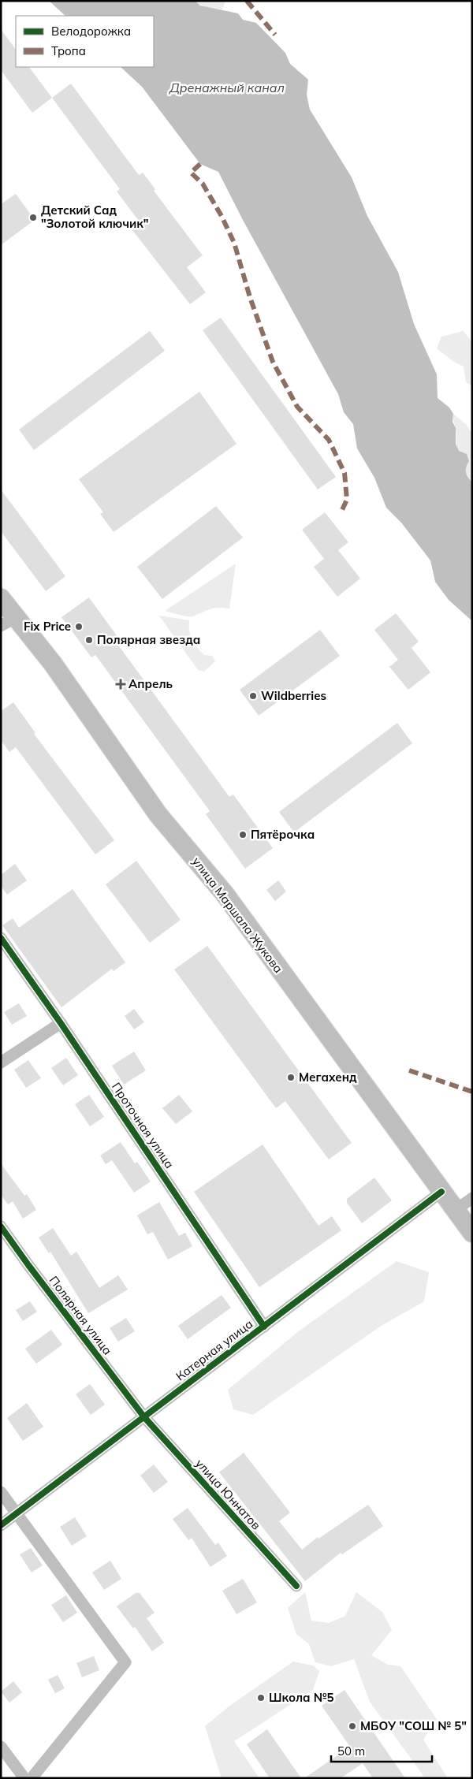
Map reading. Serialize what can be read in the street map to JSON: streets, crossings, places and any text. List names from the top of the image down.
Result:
{
  "streets": {
    "main road": ["улица Маршала Жукова"],
    "street": [
      "Проточная улица",
      "Полярная улица",
      "Катерная улица",
      "улица Юннатов"
    ]
  },
  "crossings": [
    ["улица Маршала Жукова", "Катерная улица"],
    ["Проточная улица", "Катерная улица"],
    ["Полярная улица", "Катерная улица"],
    ["Полярная улица", "улица Юннатов"],
    ["Катерная улица", "улица Юннатов"]
  ],
  "water": ["Дренажный канал"],
  "places": {
    "other": [
      "Детский Сад \"Золотой ключик\"",
      "Fix Price",
      "Полярная звезда",
      "Wildberries",
      "Пятёрочка",
      "Мегахенд",
      "Школа №5",
      "МБОУ \"СОШ № 5\""
    ],
    "health": ["Апрель"]
  },
  "legend": ["Велодорожка", "Тропа"],
  "scale_bar": "50 m"
}
